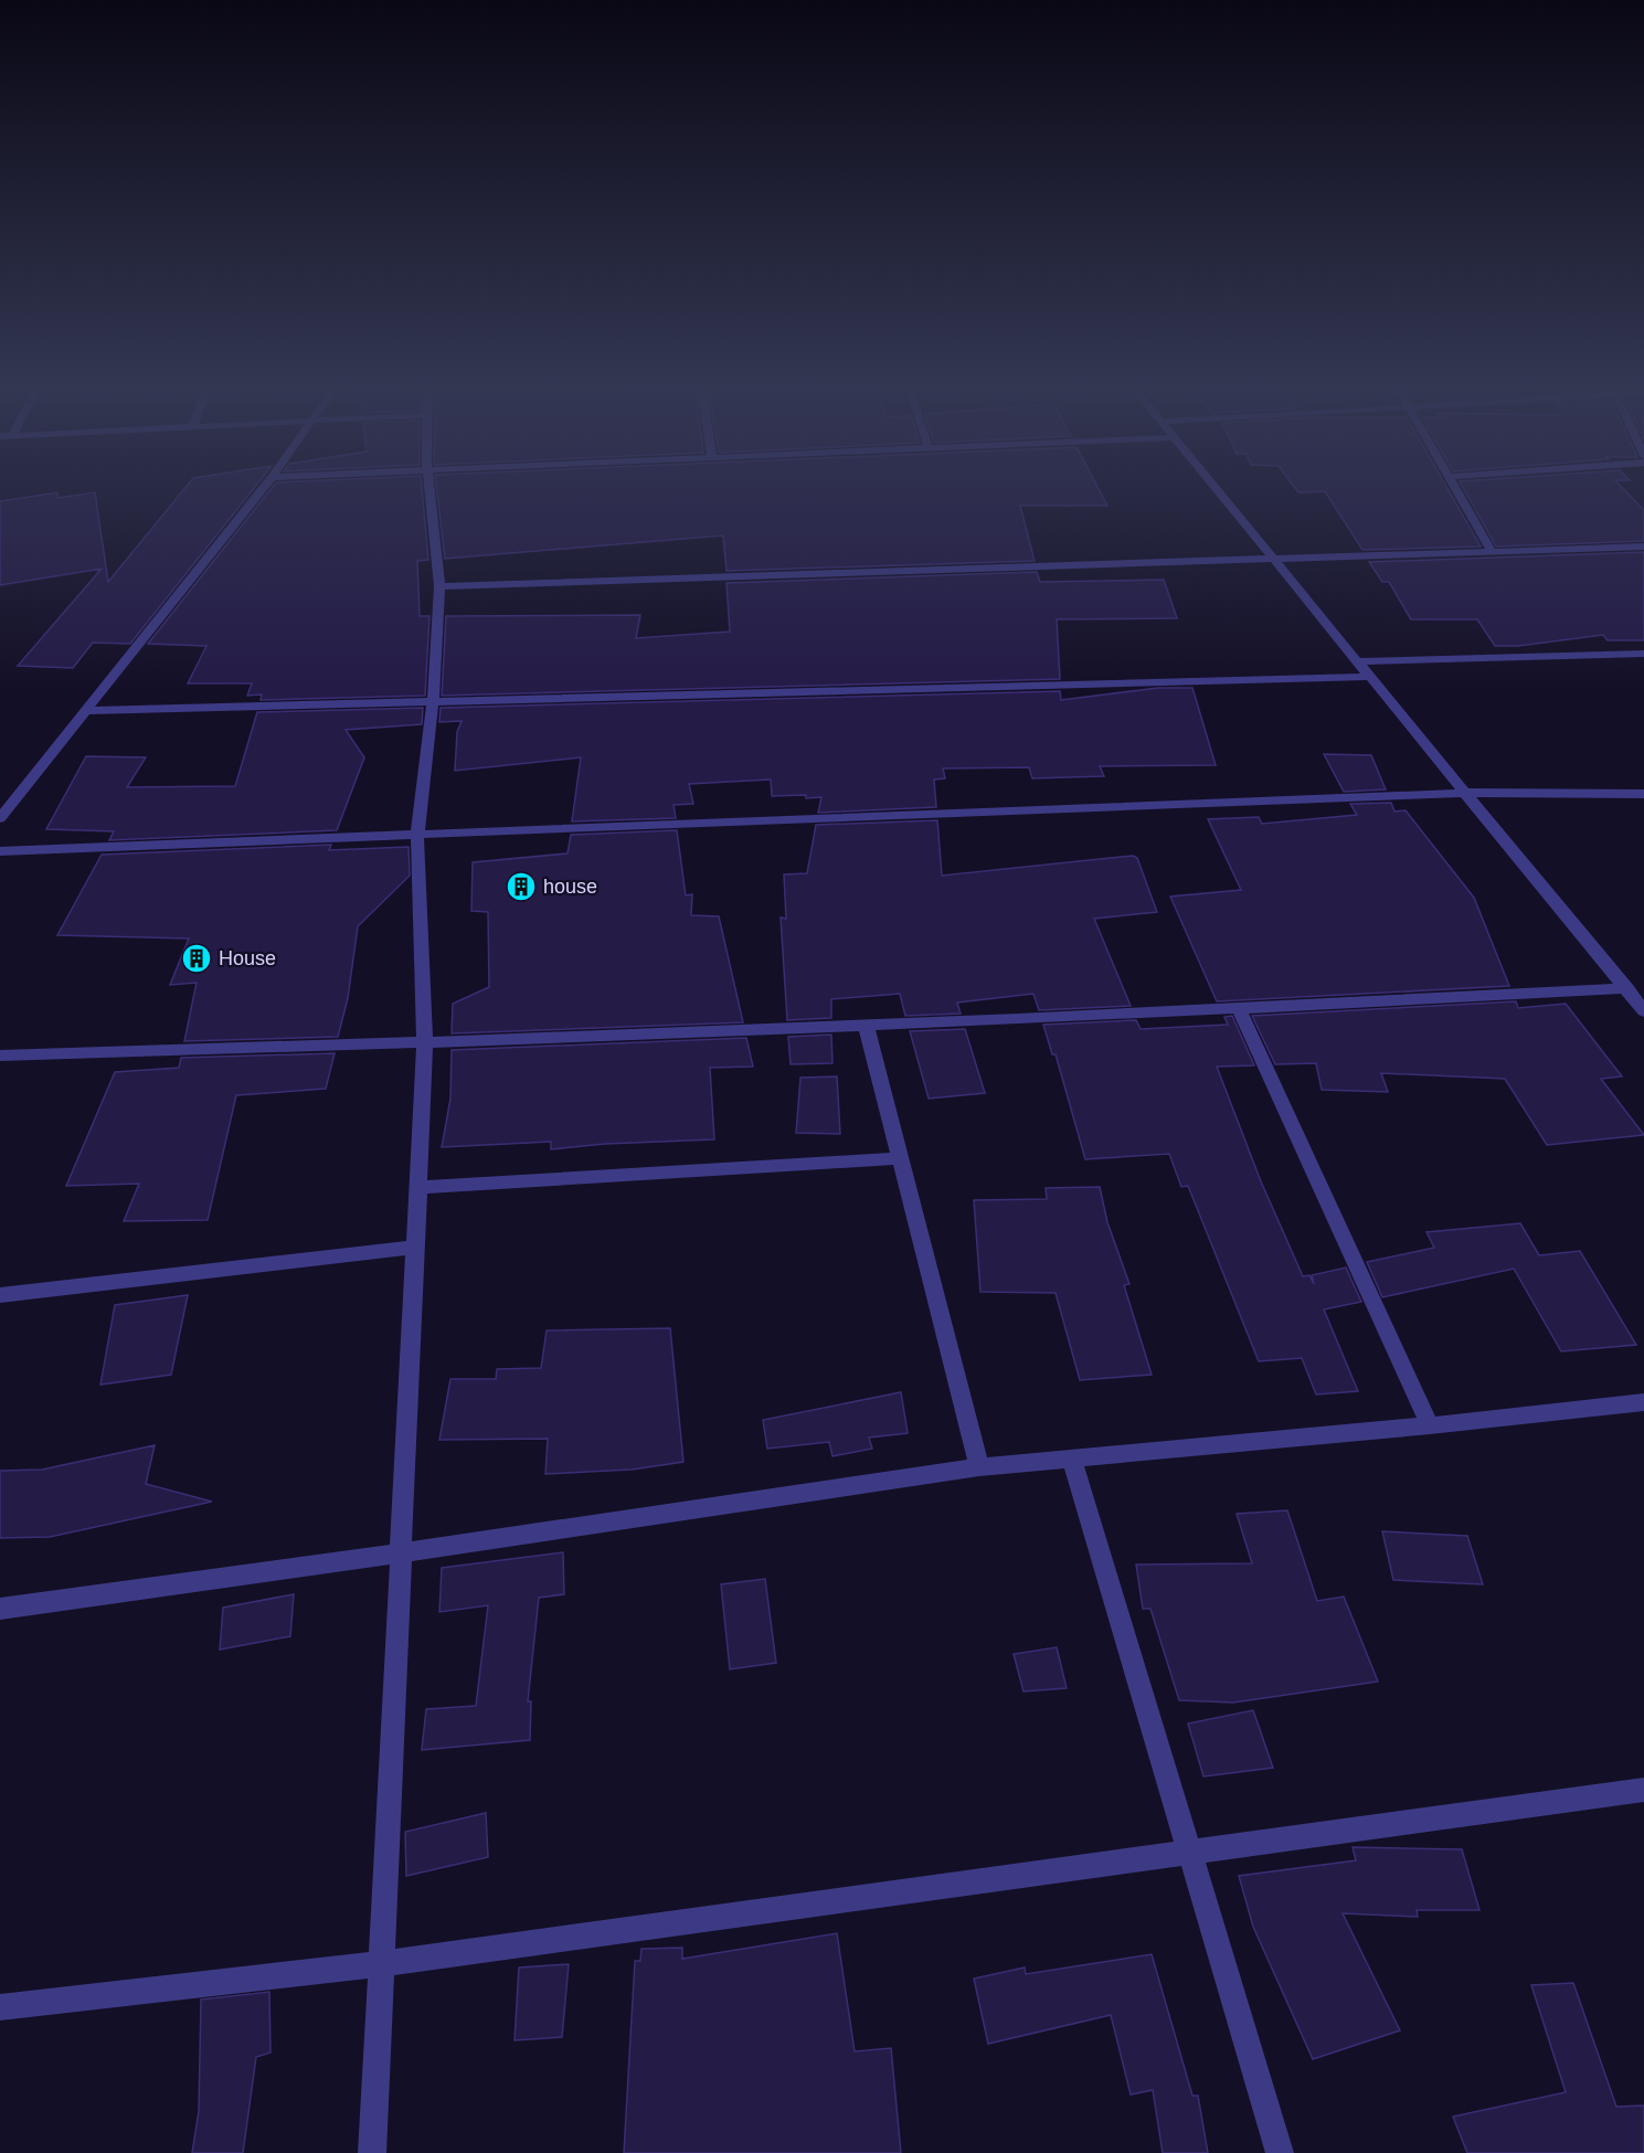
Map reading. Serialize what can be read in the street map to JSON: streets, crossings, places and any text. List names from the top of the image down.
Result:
{
  "places": {
    "building": ["house", "House"]
  }
}
